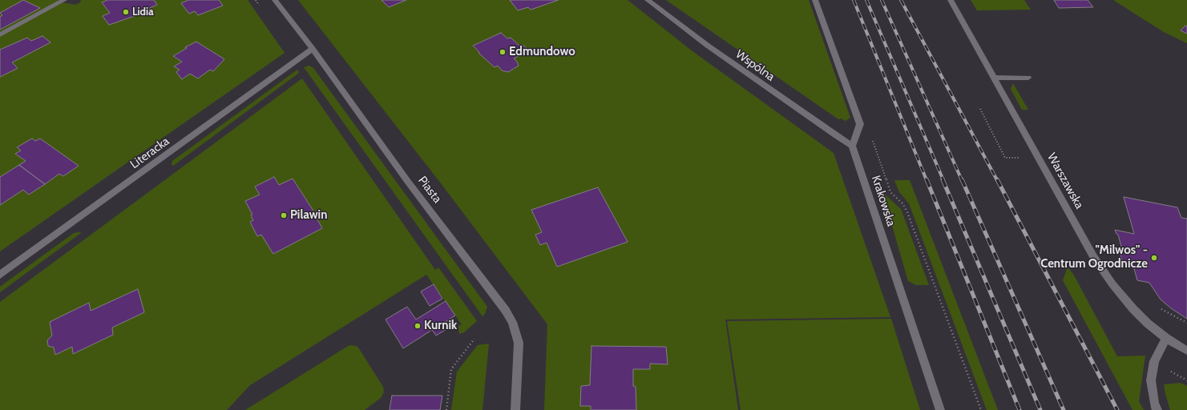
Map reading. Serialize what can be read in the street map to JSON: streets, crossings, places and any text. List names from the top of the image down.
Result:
{
  "streets": {
    "street": [
      "Wspólna",
      "Literacka",
      "Warszawska",
      "Piasta",
      "Krakowska"
    ]
  },
  "crossings": [
    ["Wspólna", "Krakowska"],
    ["Literacka", "Piasta"]
  ],
  "places": [
    "Lidia",
    "Edmundowo",
    "Pilawin",
    "\"Milwos\" - Centrum Ogrodnicze",
    "Kurnik"
  ]
}
